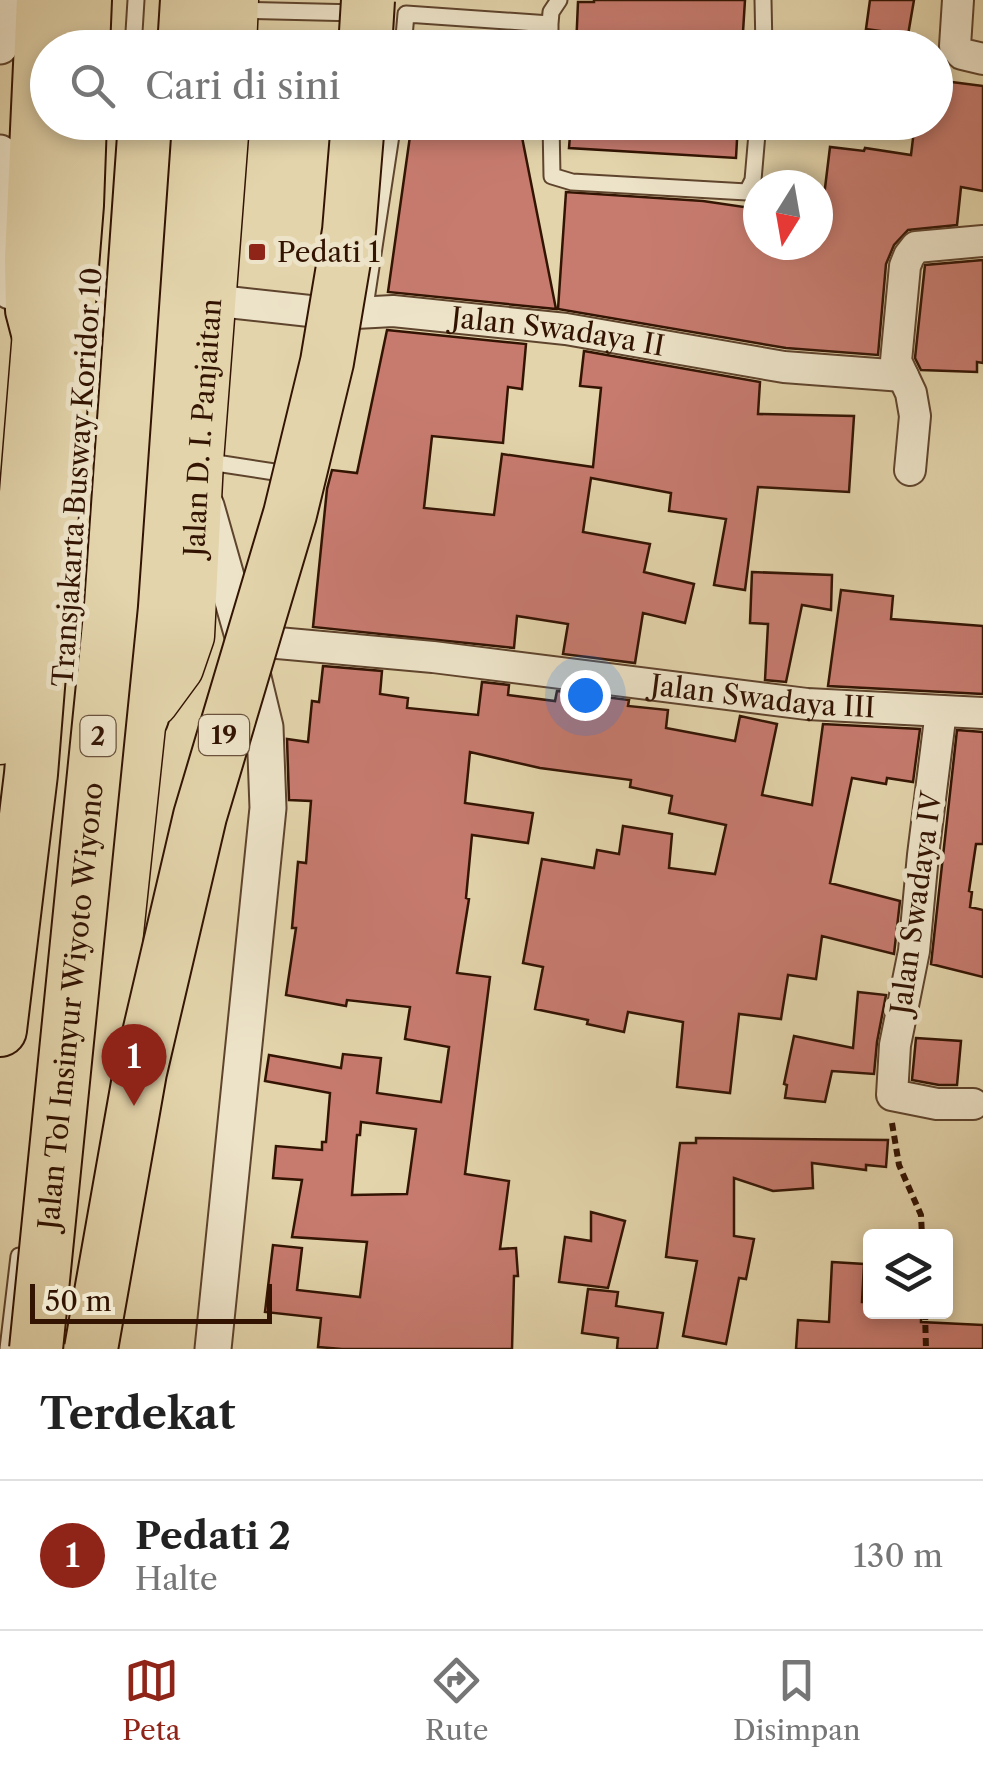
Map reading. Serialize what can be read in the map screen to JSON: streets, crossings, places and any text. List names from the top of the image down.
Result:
{
  "streets": {
    "highway": [
      "Jalan D. I. Panjaitan",
      "19",
      "2",
      "Jalan Tol Insinyur Wiyoto Wiyono"
    ],
    "street": ["Jalan Swadaya II", "Jalan Swadaya III", "Jalan Swadaya IV"],
    "lane": ["Transjakarta Busway Koridor 10"]
  },
  "crossings": [
    ["Jalan Swadaya II", "Jalan D. I. Panjaitan"],
    ["Jalan Swadaya III", "Jalan Swadaya IV"]
  ],
  "places": {
    "transit": ["Pedati 1"]
  },
  "scale_bar": "50 m",
  "north": "bottom",
  "page": {
    "search": "Cari di sini",
    "pins": "1",
    "scale": "50 m",
    "heading": "Terdekat",
    "list": [
      {
        "mark": "1",
        "name": "Pedati 2",
        "note": "Halte",
        "value": "130 m"
      }
    ],
    "nav": ["Peta", "Rute", "Disimpan"]
  }
}
